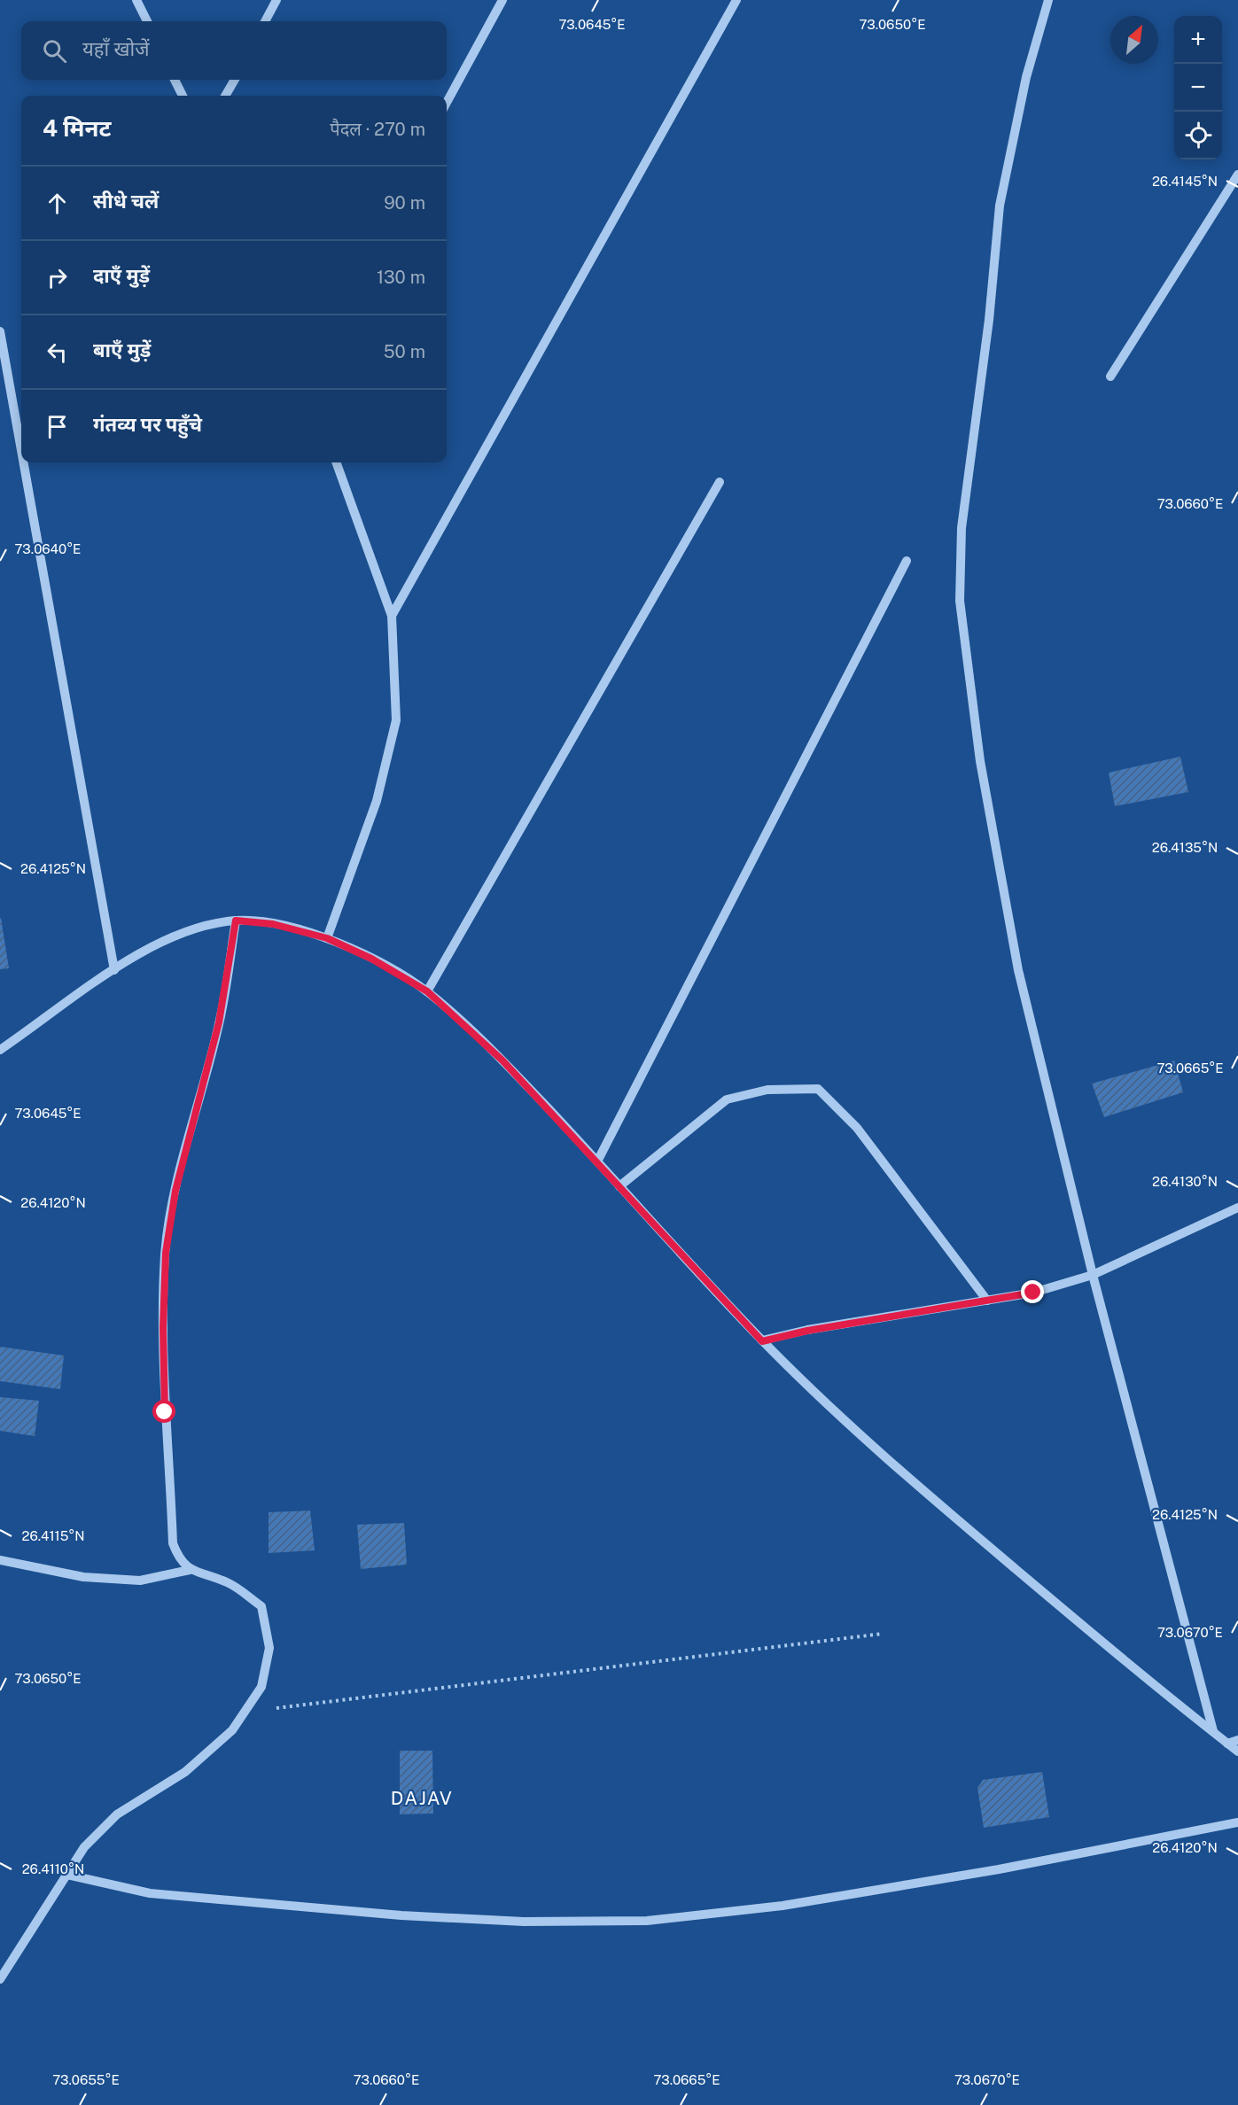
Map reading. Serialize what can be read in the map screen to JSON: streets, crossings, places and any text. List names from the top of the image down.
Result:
{
  "districts": ["DAJAV"],
  "north": "top right",
  "page": {
    "map_buttons": ["+", "−"],
    "search": "यहाँ खोजें",
    "heading": ["4 मिनट", "पैदल · 270 m"],
    "list": [
      ["सीधे चलें", "90 m"],
      ["दाएँ मुड़ें", "130 m"],
      ["बाएँ मुड़ें", "50 m"],
      "गंतव्य पर पहुँचे"
    ]
  },
  "coordinates": [
    "73.0645°E",
    "73.0650°E",
    "26.4145°N",
    "73.0660°E",
    "73.0640°E",
    "26.4135°N",
    "26.4125°N",
    "73.0665°E",
    "26.4130°N",
    "26.4120°N",
    "26.4115°N",
    "73.0670°E",
    "26.4110°N",
    "73.0655°E"
  ]
}
